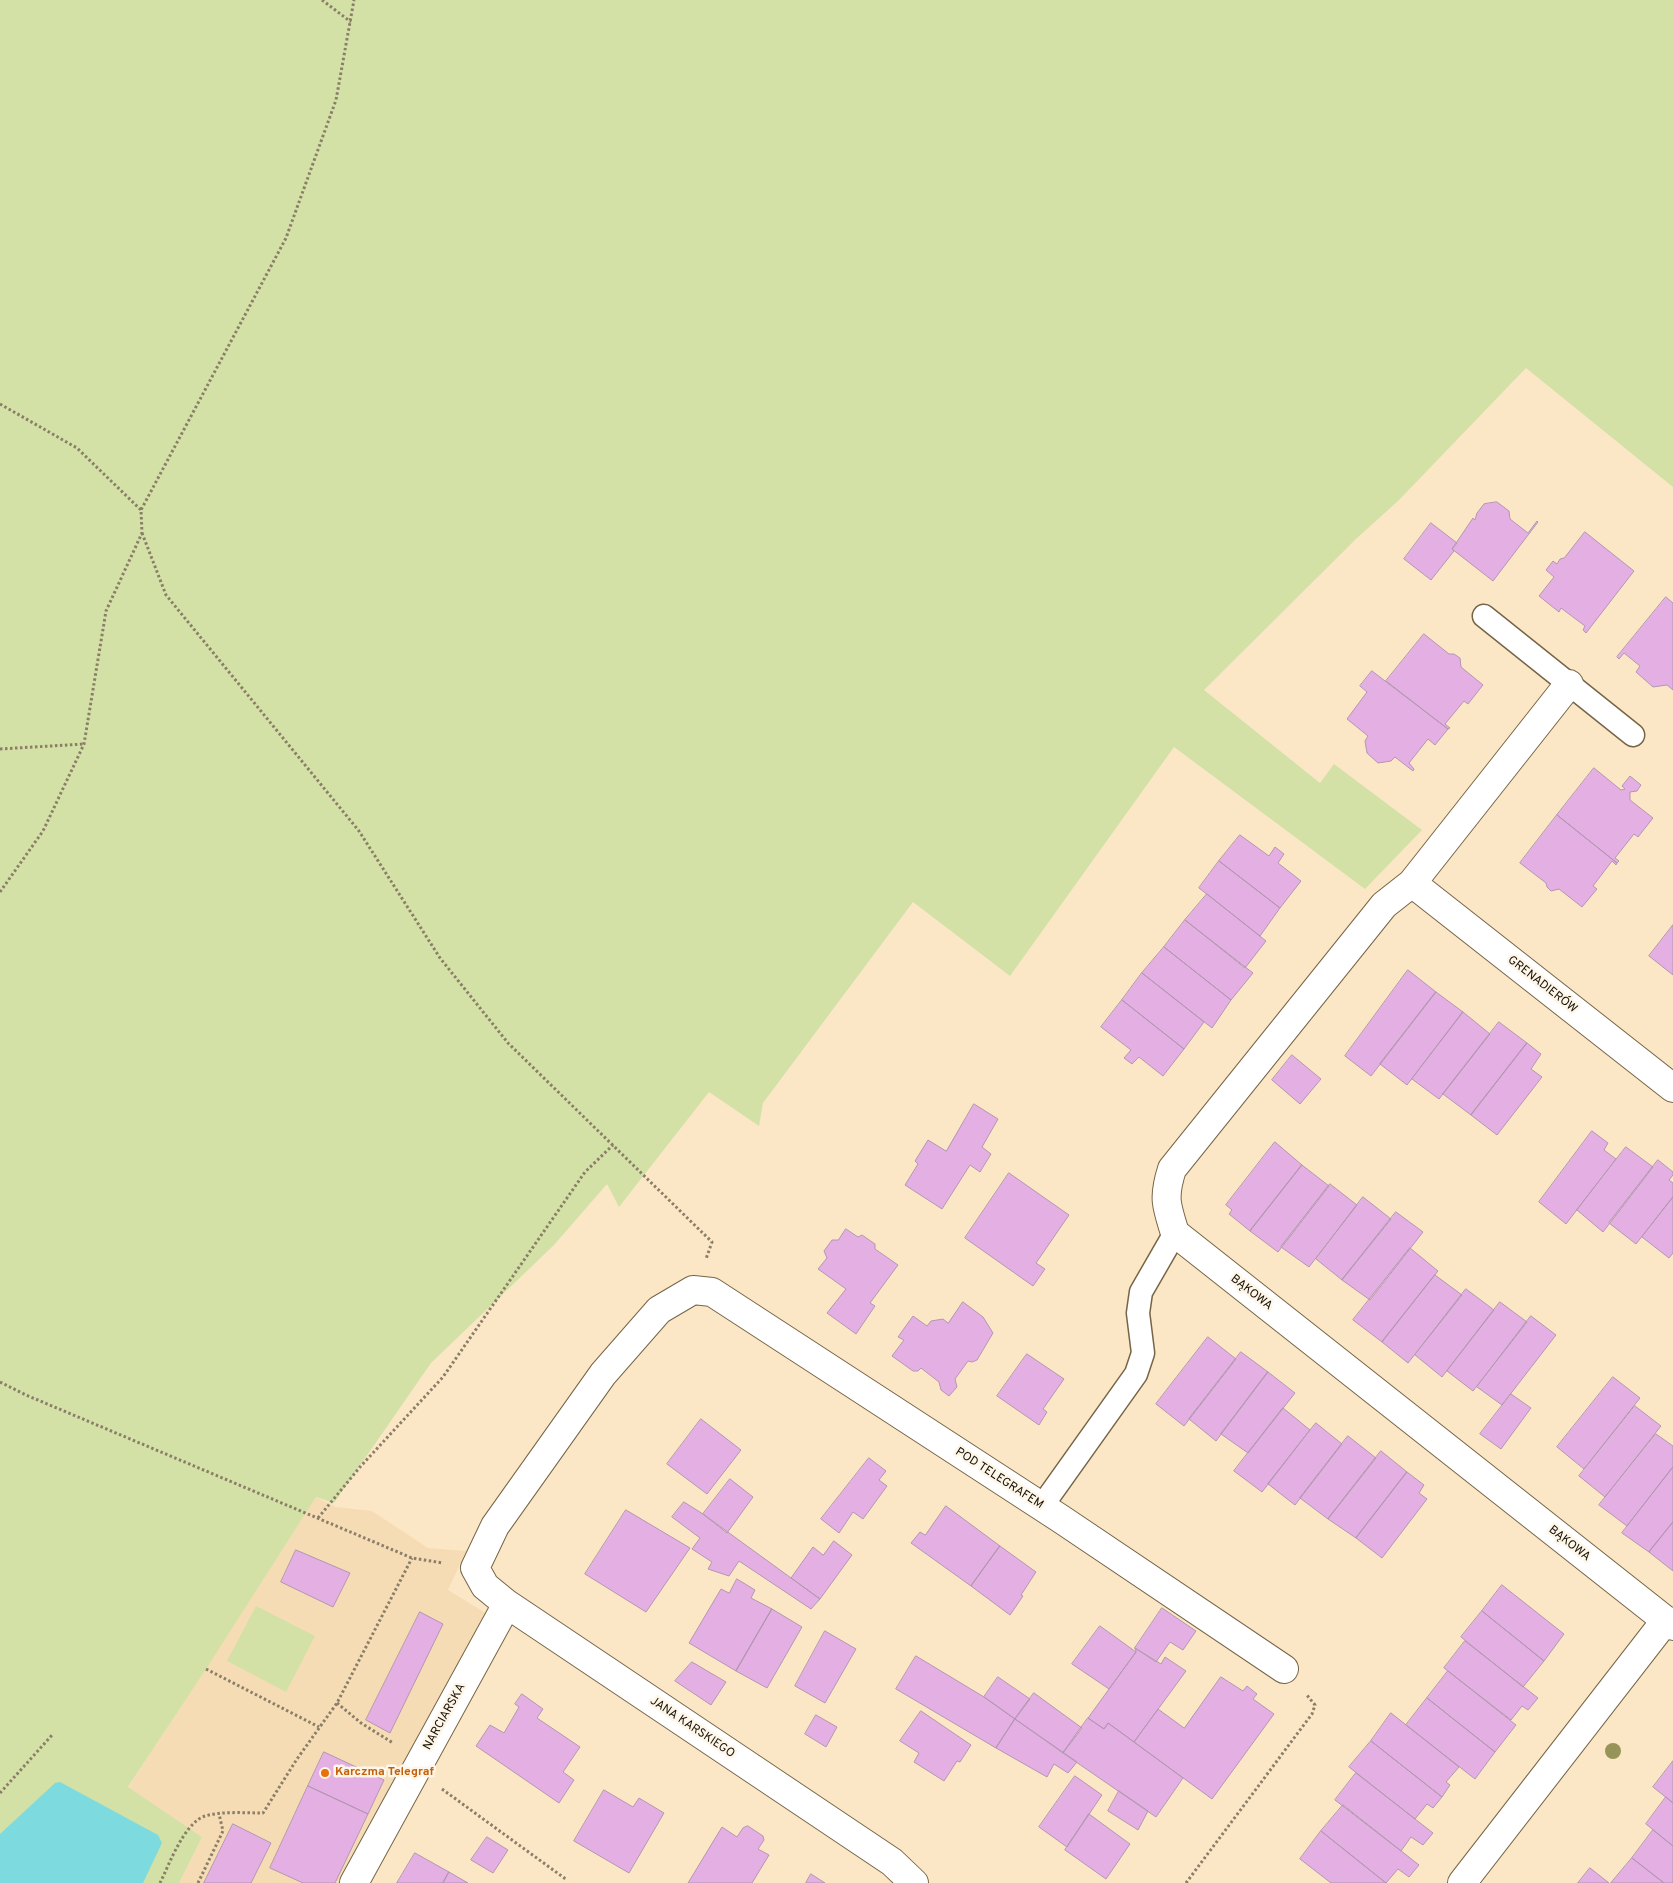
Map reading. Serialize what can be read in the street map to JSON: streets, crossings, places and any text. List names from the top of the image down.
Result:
{
  "streets": {
    "street": [
      "GRENADIERÓW",
      "BĄKOWA",
      "POD TELEGRAFEM",
      "NARCIARSKA",
      "JANA KARSKIEGO"
    ]
  },
  "crossings": [
    ["NARCIARSKA", "JANA KARSKIEGO"]
  ],
  "places": ["Karczma Telegraf"]
}
